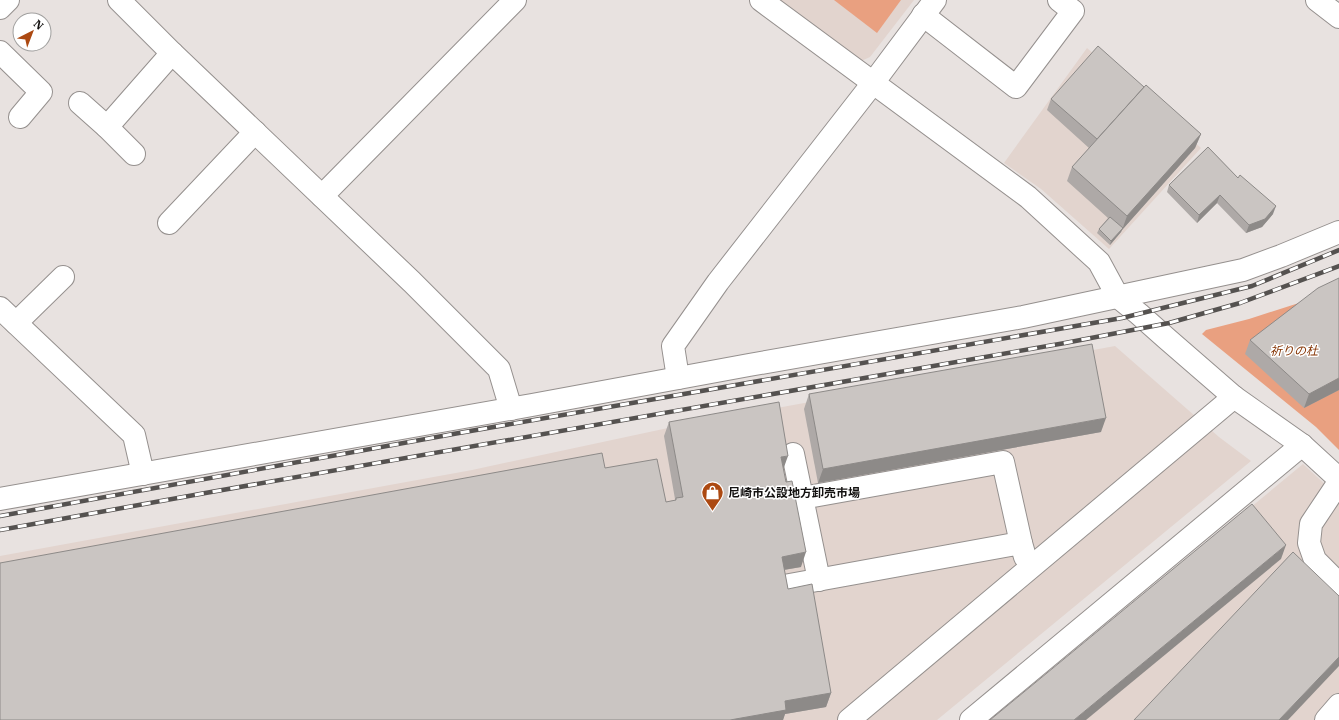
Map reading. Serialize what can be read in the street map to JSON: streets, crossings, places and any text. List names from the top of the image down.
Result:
{
  "parks": ["祈りの杜"],
  "places": {
    "shop": ["尼崎市公設地方卸売市場"]
  },
  "north": "top right"
}
